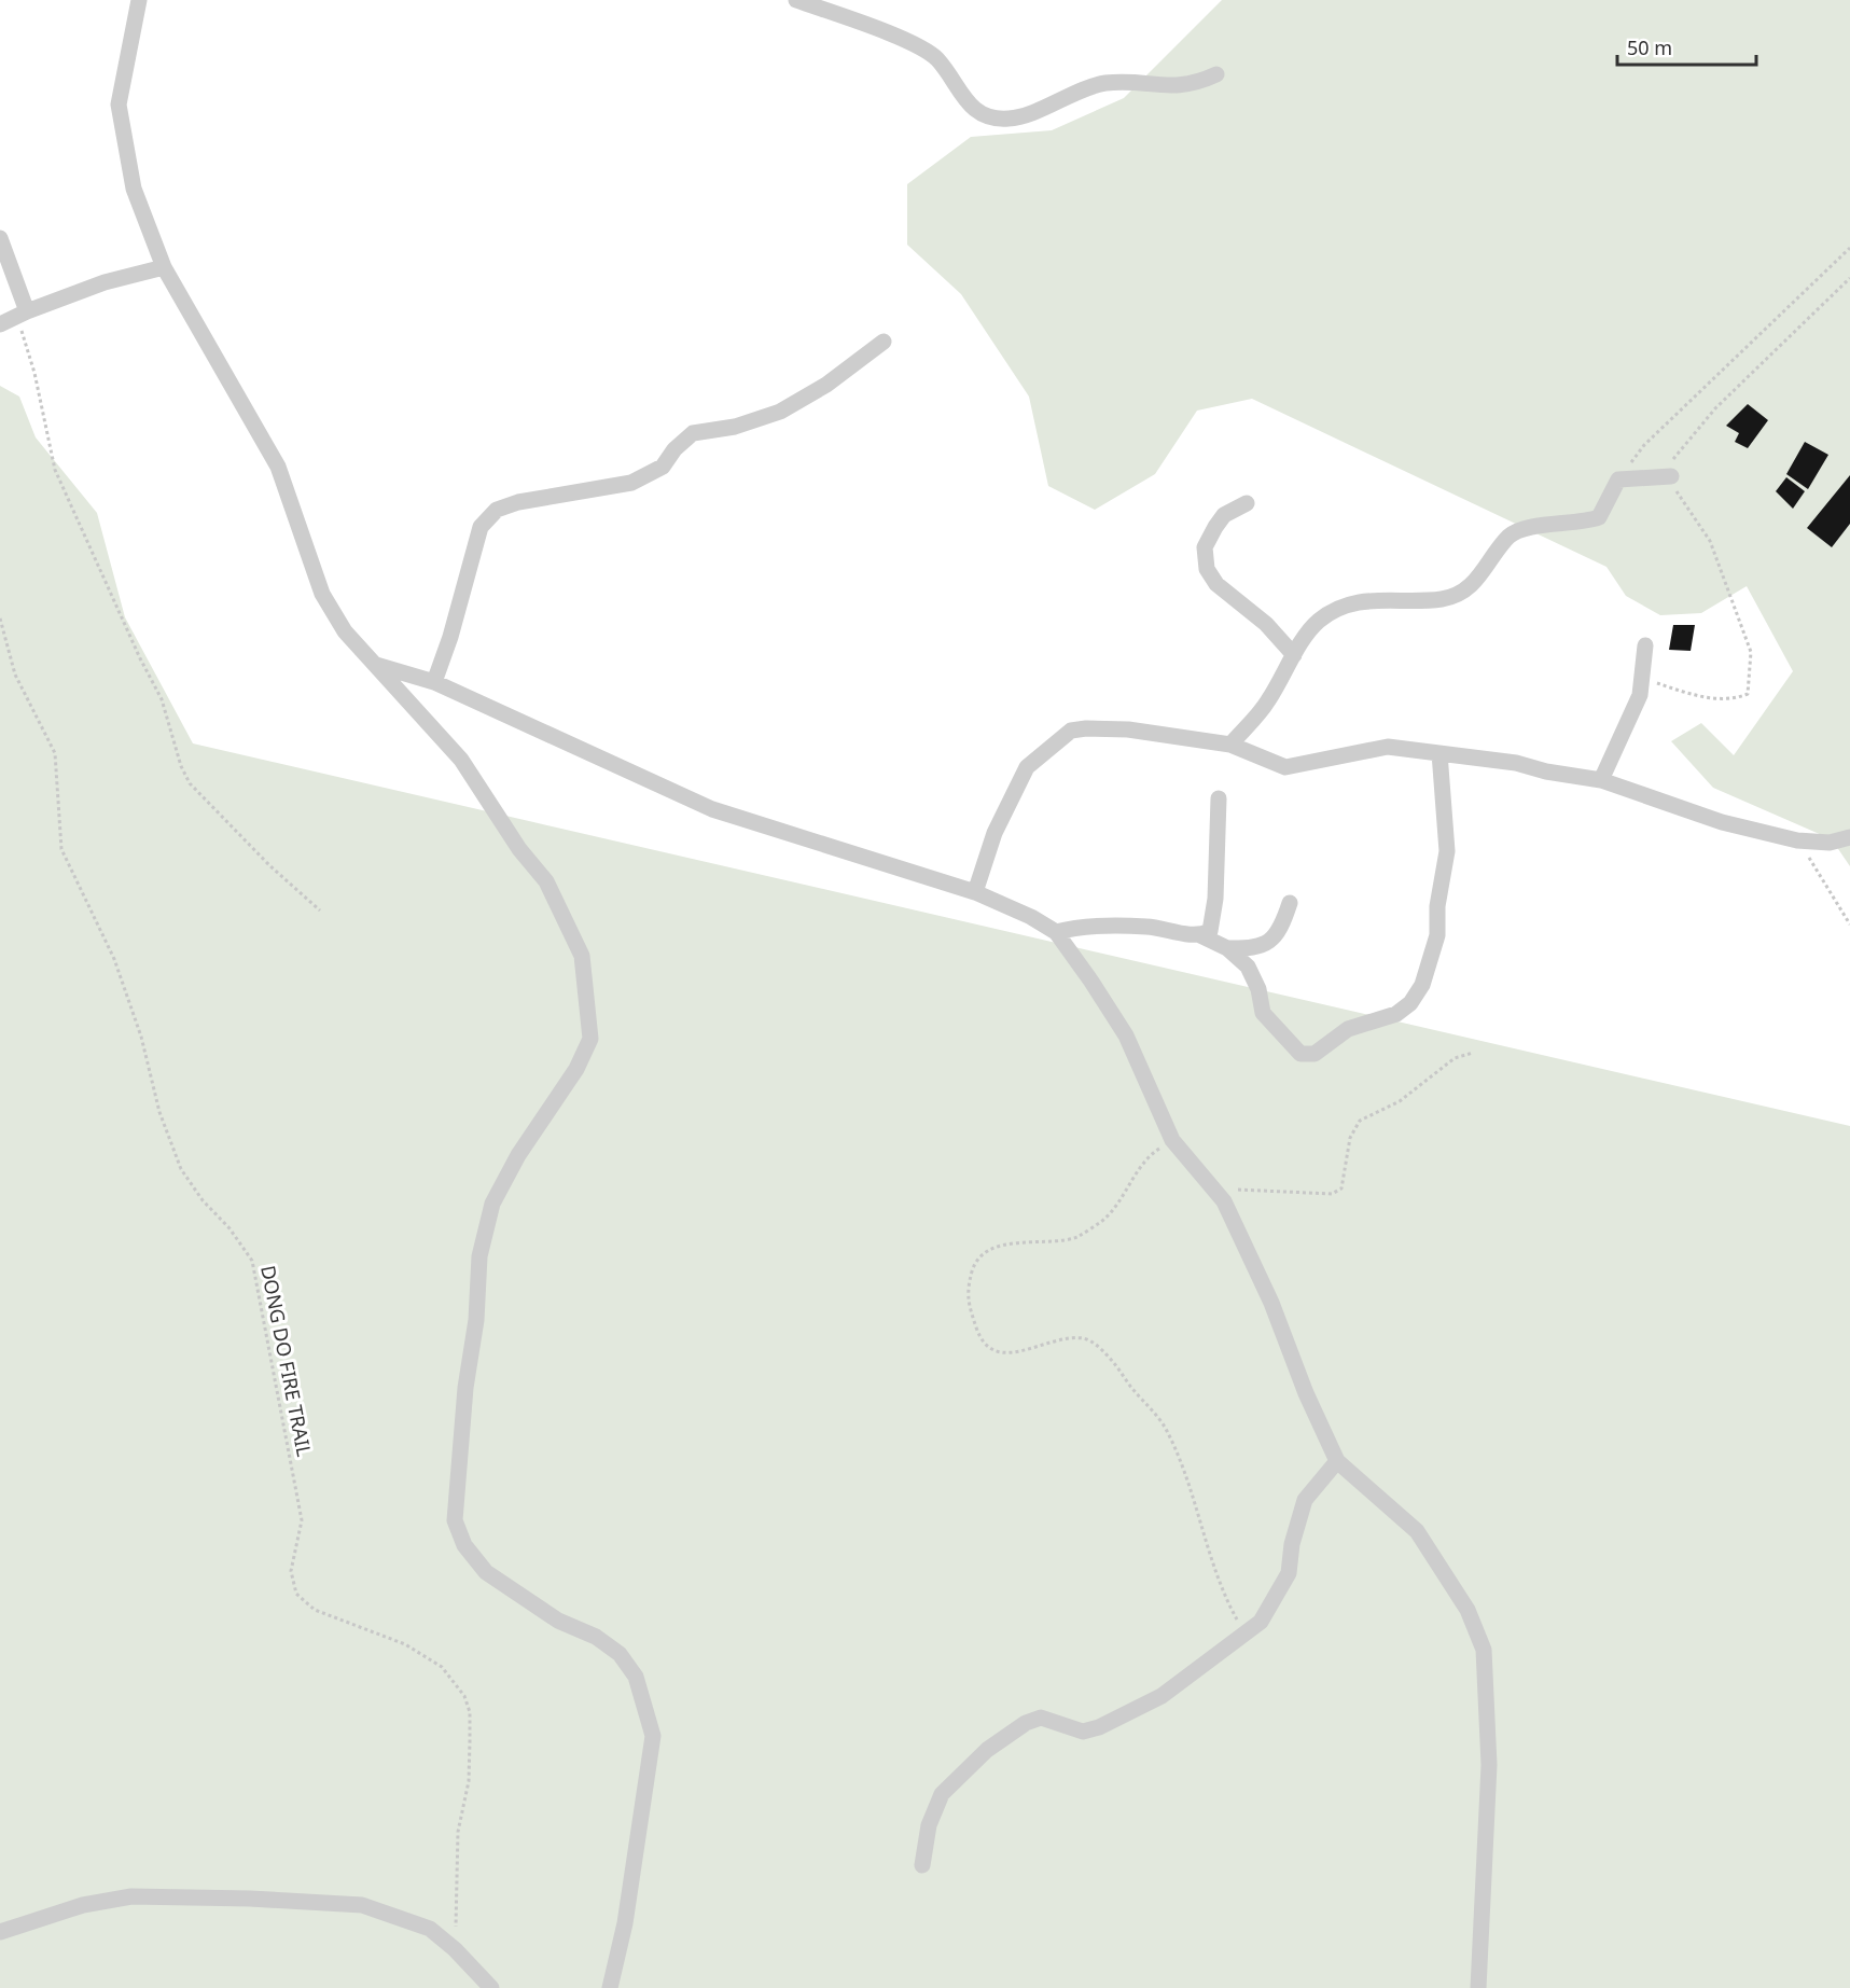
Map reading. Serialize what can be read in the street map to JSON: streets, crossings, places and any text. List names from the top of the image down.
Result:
{
  "streets": {
    "path": ["DONG DO FIRE TRAIL"]
  },
  "scale_bar": "50 m"
}
